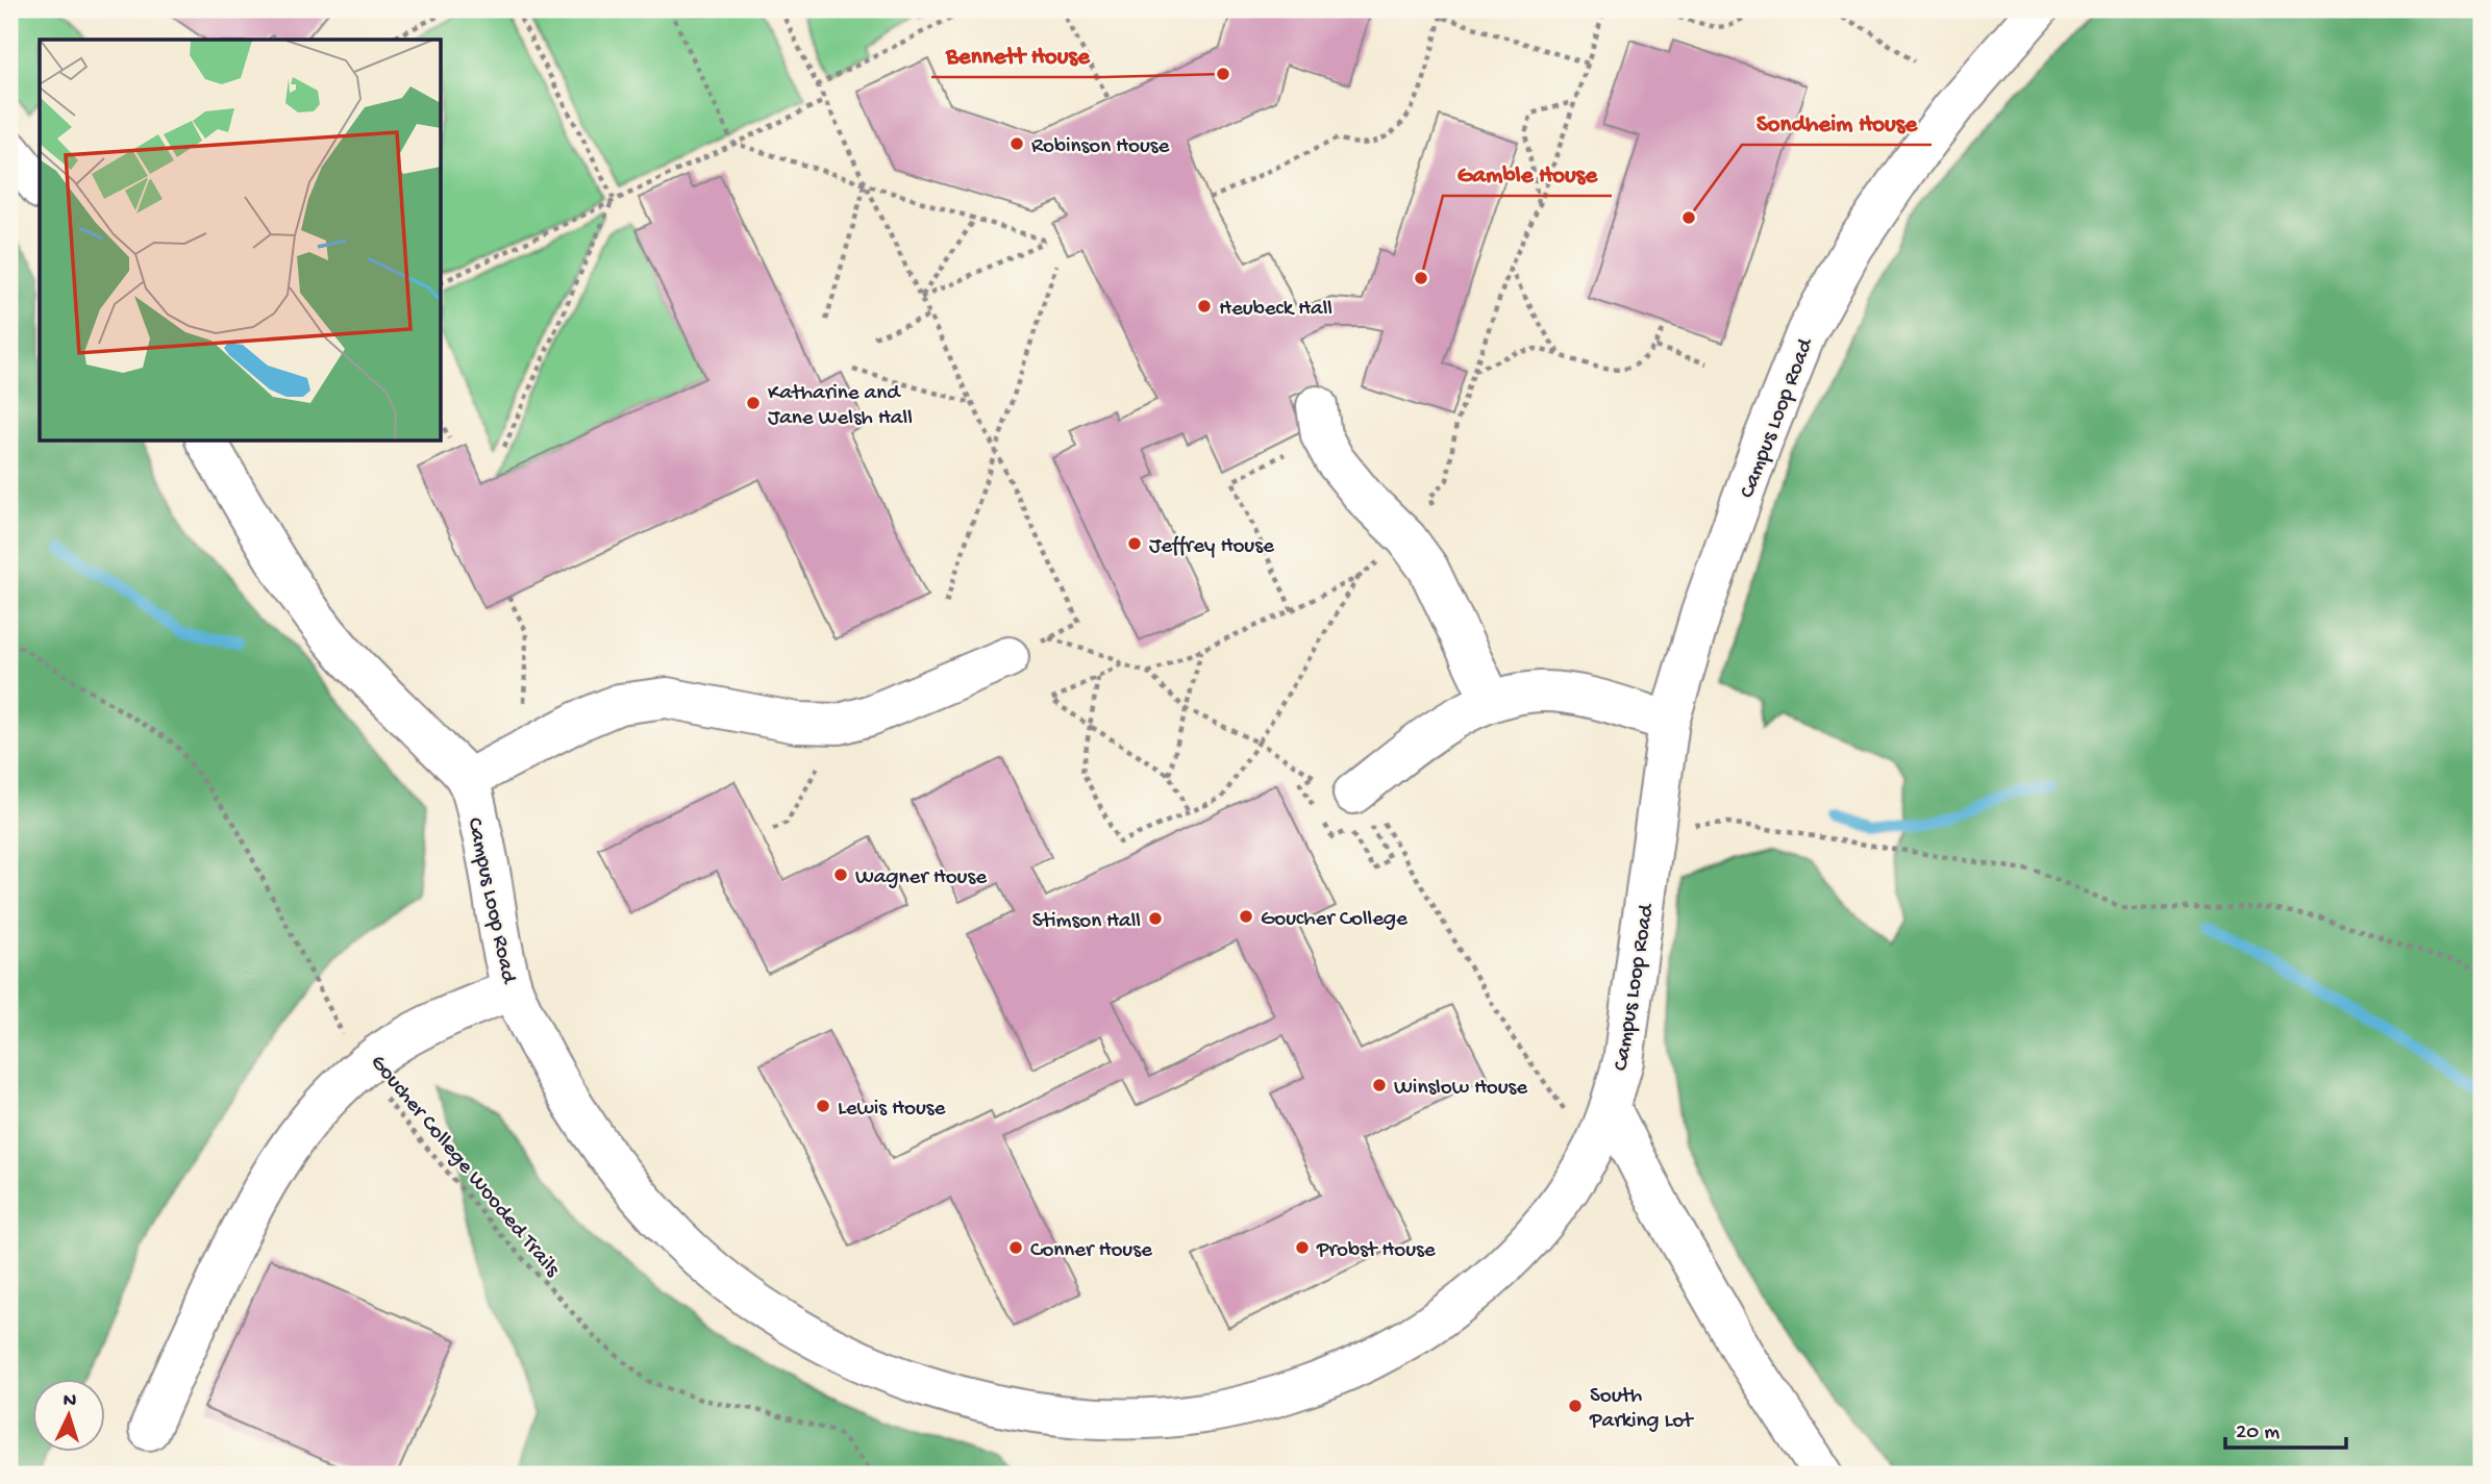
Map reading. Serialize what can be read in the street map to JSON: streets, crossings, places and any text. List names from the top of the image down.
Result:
{
  "streets": {
    "street": ["Campus Loop Road"],
    "path": ["Goucher College Wooded Trails"]
  },
  "places": [
    "Bennett House",
    "Robinson House",
    "Sondheim House",
    "Gamble House",
    "Heubeck Hall",
    "Katharine and Jane Welsh Hall",
    "Jeffrey House",
    "Wagner House",
    "Goucher College",
    "Stimson Hall",
    "Winslow House",
    "Lewis House",
    "Conner House",
    "Probst House",
    "South Parking Lot"
  ],
  "scale_bar": "20 m",
  "north": "top"
}
